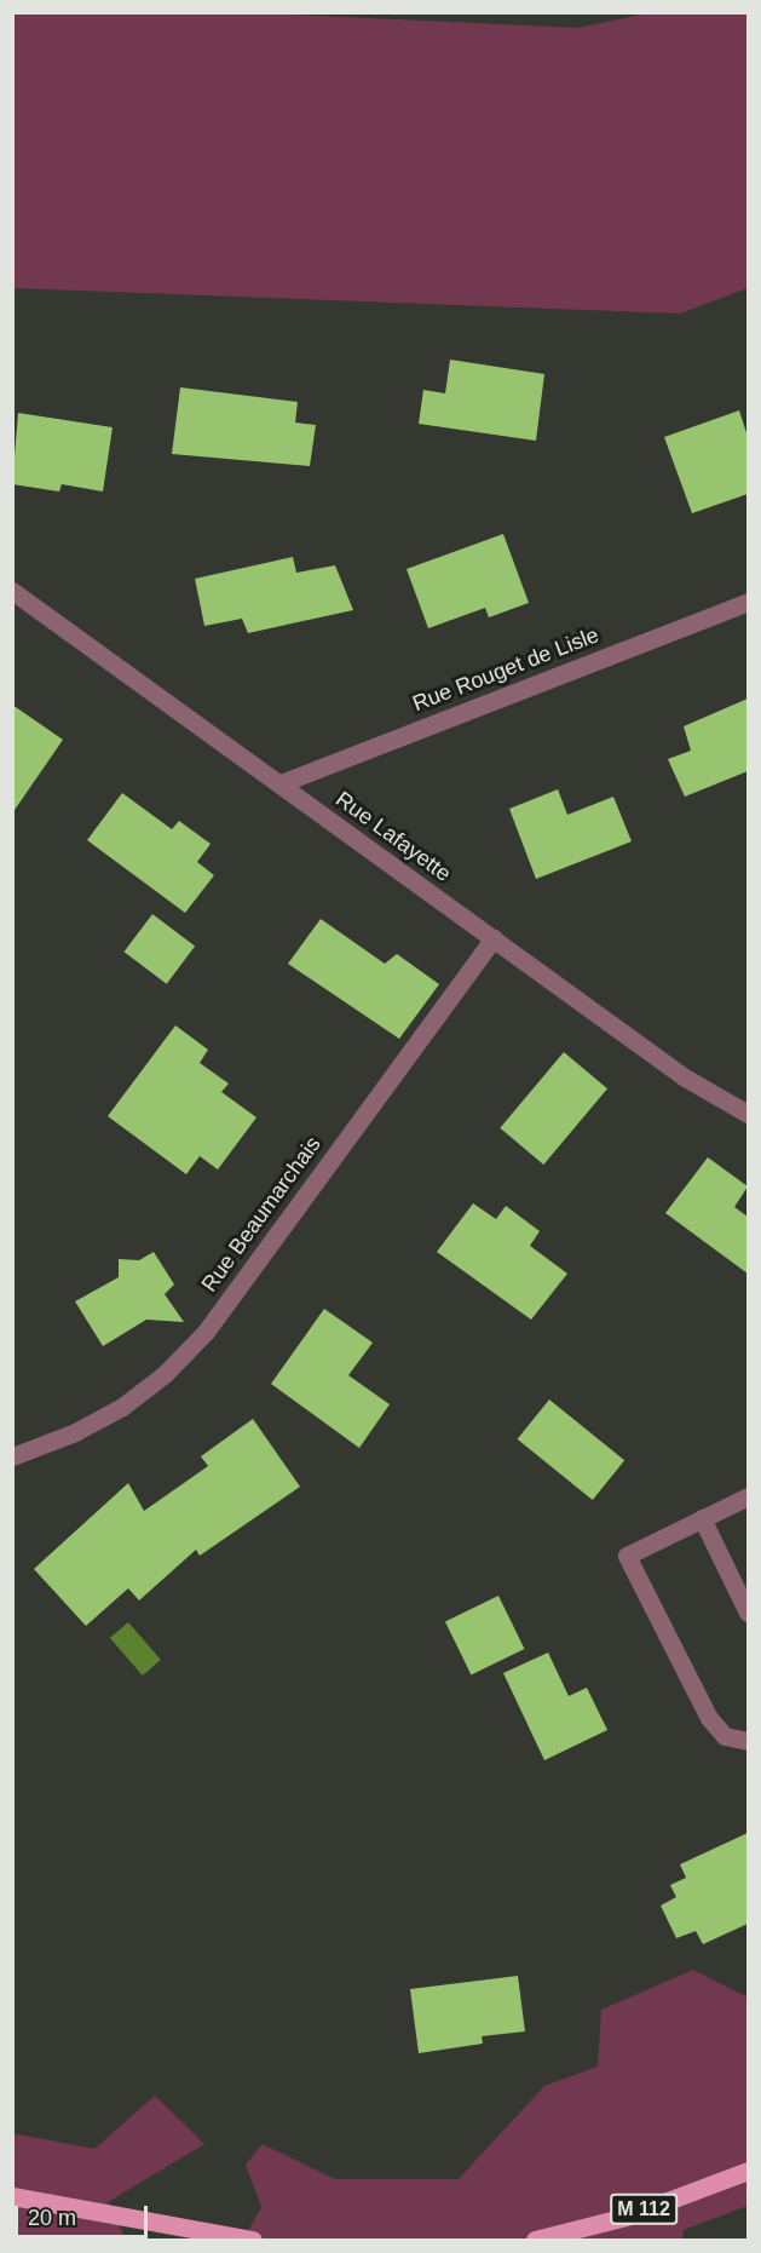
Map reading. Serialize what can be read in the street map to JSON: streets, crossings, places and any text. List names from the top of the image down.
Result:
{
  "streets": {
    "main road": ["M 112"],
    "street": ["Rue Rouget de Lisle", "Rue Lafayette", "Rue Beaumarchais"]
  },
  "crossings": [
    ["Rue Rouget de Lisle", "Rue Lafayette"],
    ["Rue Lafayette", "Rue Beaumarchais"]
  ],
  "scale_bar": "20 m"
}
